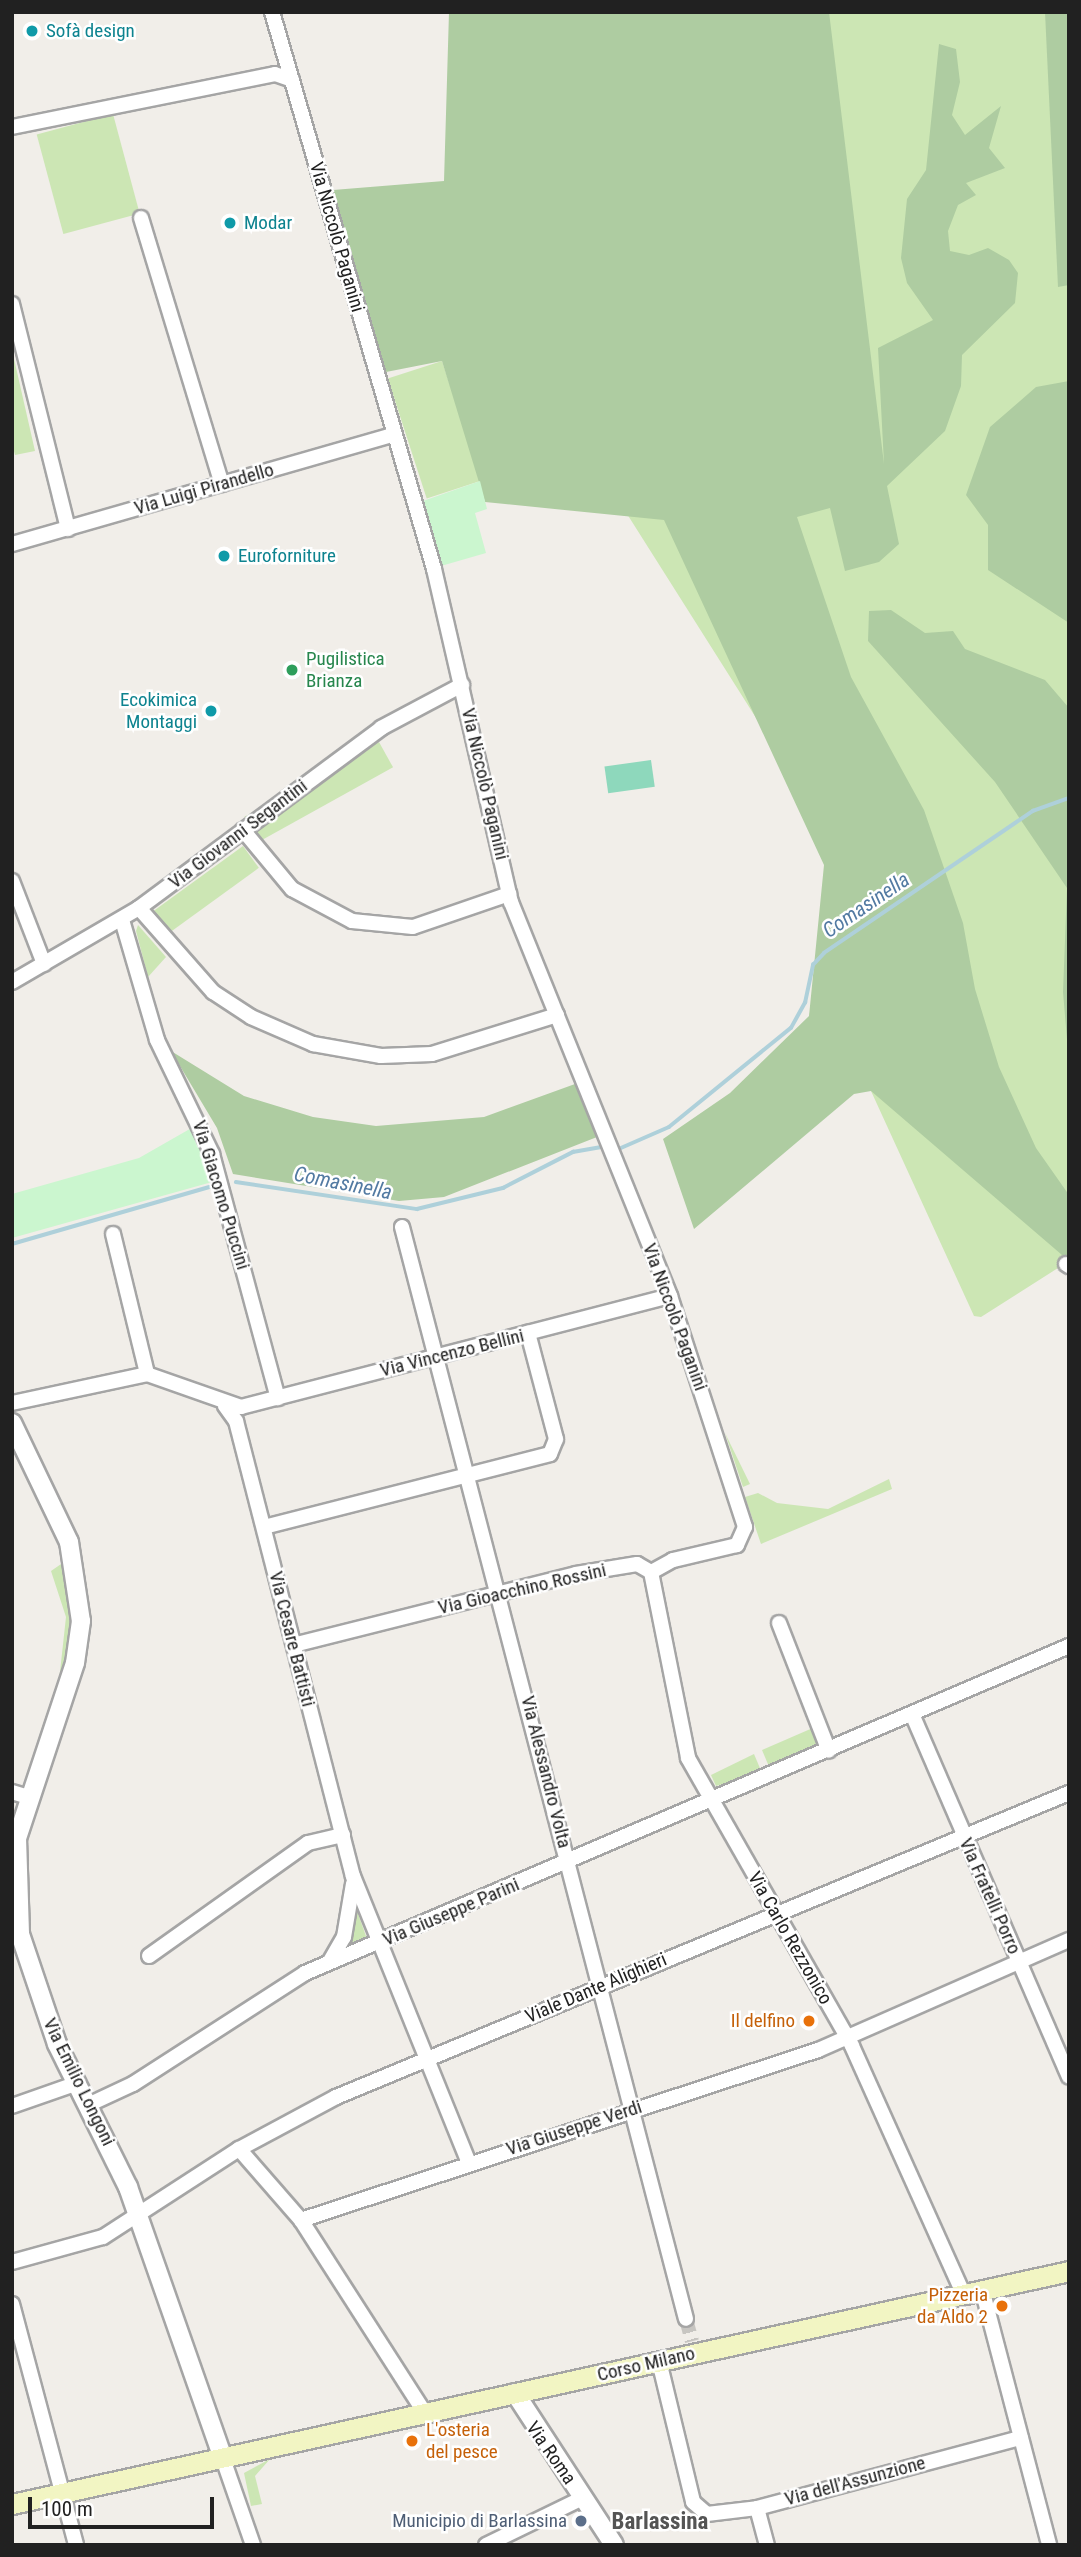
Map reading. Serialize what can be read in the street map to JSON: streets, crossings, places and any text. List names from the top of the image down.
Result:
{
  "streets": {
    "main road": ["Corso Milano"],
    "street": [
      "Via Niccolò Paganini",
      "Via Luigi Pirandello",
      "Via Giovanni Segantini",
      "Via Giacomo Puccini",
      "Via Vincenzo Bellini",
      "Via Gioacchino Rossini",
      "Via Cesare Battisti",
      "Via Alessandro Volta",
      "Via Fratelli Porro",
      "Via Giuseppe Parini",
      "Via Carlo Rezzonico",
      "Viale Dante Alighieri",
      "Via Emilio Longoni",
      "Via Giuseppe Verdi",
      "Via Roma",
      "Via dell'Assunzione"
    ]
  },
  "crossings": [
    ["Via Niccolò Paganini", "Via Luigi Pirandello"],
    ["Via Niccolò Paganini", "Via Giovanni Segantini"],
    ["Via Niccolò Paganini", "Via Vincenzo Bellini"],
    ["Via Niccolò Paganini", "Via Gioacchino Rossini"],
    ["Via Niccolò Paganini", "Via Carlo Rezzonico"],
    ["Via Giovanni Segantini", "Via Giacomo Puccini"],
    ["Via Giacomo Puccini", "Via Vincenzo Bellini"],
    ["Via Vincenzo Bellini", "Via Cesare Battisti"],
    ["Via Vincenzo Bellini", "Via Alessandro Volta"],
    ["Via Gioacchino Rossini", "Via Cesare Battisti"],
    ["Via Gioacchino Rossini", "Via Alessandro Volta"],
    ["Via Gioacchino Rossini", "Via Carlo Rezzonico"],
    ["Via Cesare Battisti", "Via Giuseppe Parini"],
    ["Via Cesare Battisti", "Viale Dante Alighieri"],
    ["Via Cesare Battisti", "Via Giuseppe Verdi"],
    ["Via Alessandro Volta", "Via Giuseppe Parini"],
    ["Via Alessandro Volta", "Viale Dante Alighieri"],
    ["Via Alessandro Volta", "Via Giuseppe Verdi"],
    ["Via Fratelli Porro", "Via Giuseppe Parini"],
    ["Via Fratelli Porro", "Viale Dante Alighieri"],
    ["Via Fratelli Porro", "Via Giuseppe Verdi"],
    ["Via Giuseppe Parini", "Via Carlo Rezzonico"],
    ["Via Giuseppe Parini", "Via Emilio Longoni"],
    ["Via Carlo Rezzonico", "Viale Dante Alighieri"],
    ["Via Carlo Rezzonico", "Via Giuseppe Verdi"],
    ["Via Carlo Rezzonico", "Corso Milano"],
    ["Via Carlo Rezzonico", "Via dell'Assunzione"],
    ["Viale Dante Alighieri", "Via Emilio Longoni"],
    ["Via Emilio Longoni", "Corso Milano"],
    ["Corso Milano", "Via Roma"],
    ["Corso Milano", "Via dell'Assunzione"]
  ],
  "districts": ["Barlassina"],
  "water": ["Comasinella"],
  "places": [
    "Sofà design",
    "Modar",
    "Euroforniture",
    "Pugilistica Brianza",
    "Ecokimica Montaggi",
    "Il delfino",
    "Pizzeria da Aldo 2",
    "L'osteria del pesce",
    "Municipio di Barlassina"
  ],
  "scale_bar": "100 m"
}
